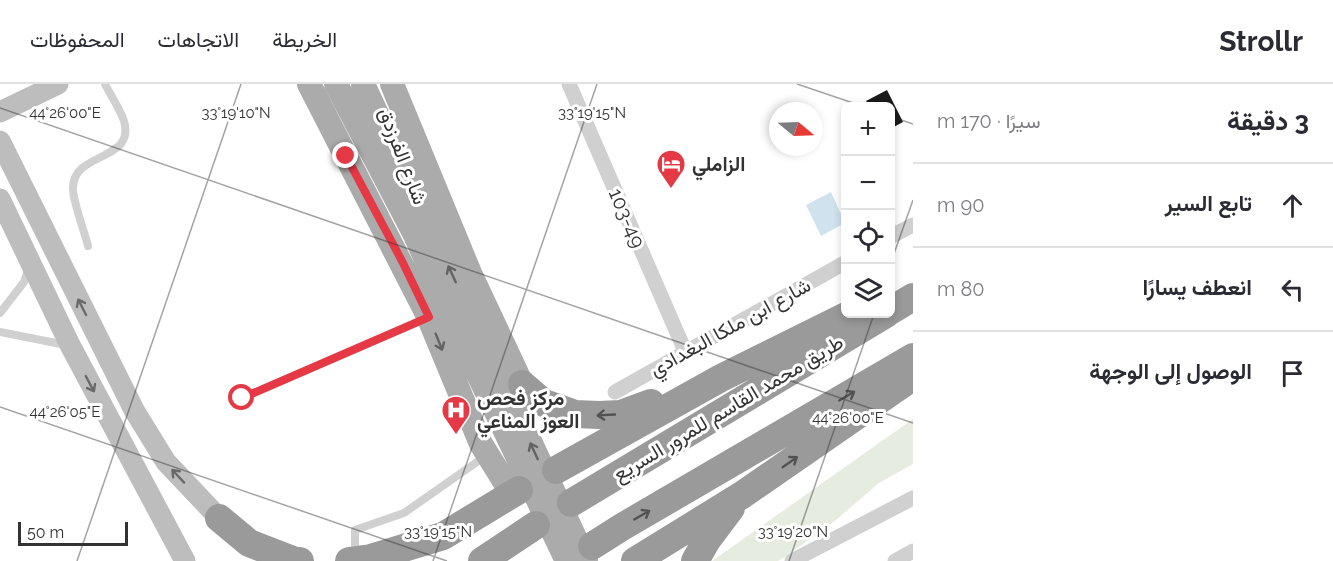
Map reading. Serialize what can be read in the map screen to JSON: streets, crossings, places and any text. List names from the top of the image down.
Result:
{
  "streets": {
    "highway": ["طريق محمد القاسم للمرور السريع"],
    "main road": ["شارع الفرزدق"],
    "street": ["103-49", "شارع ابن ملكا البغدادي"]
  },
  "crossings": [
    ["103-49", "شارع ابن ملكا البغدادي"]
  ],
  "places": {
    "hotel": ["الزاملي"],
    "hospital": ["مركز فحص العوز المناعي"]
  },
  "scale_bar": "50 m",
  "north": "right",
  "page": {
    "header": "Strollr",
    "nav": ["الخريطة", "الاتجاهات", "المحفوظات"],
    "heading": ["3 دقيقة", "سيرًا · 170 m"],
    "map_buttons": ["+", "−"],
    "list": [
      ["تابع السير", "90 m"],
      ["انعطف يسارًا", "80 m"],
      "الوصول إلى الوجهة"
    ],
    "scale": "50 m"
  },
  "coordinates": [
    "33°19'15\"N",
    "33°19'10\"N",
    "44°26'00\"E",
    "44°26'05\"E",
    "33°19'20\"N"
  ]
}
